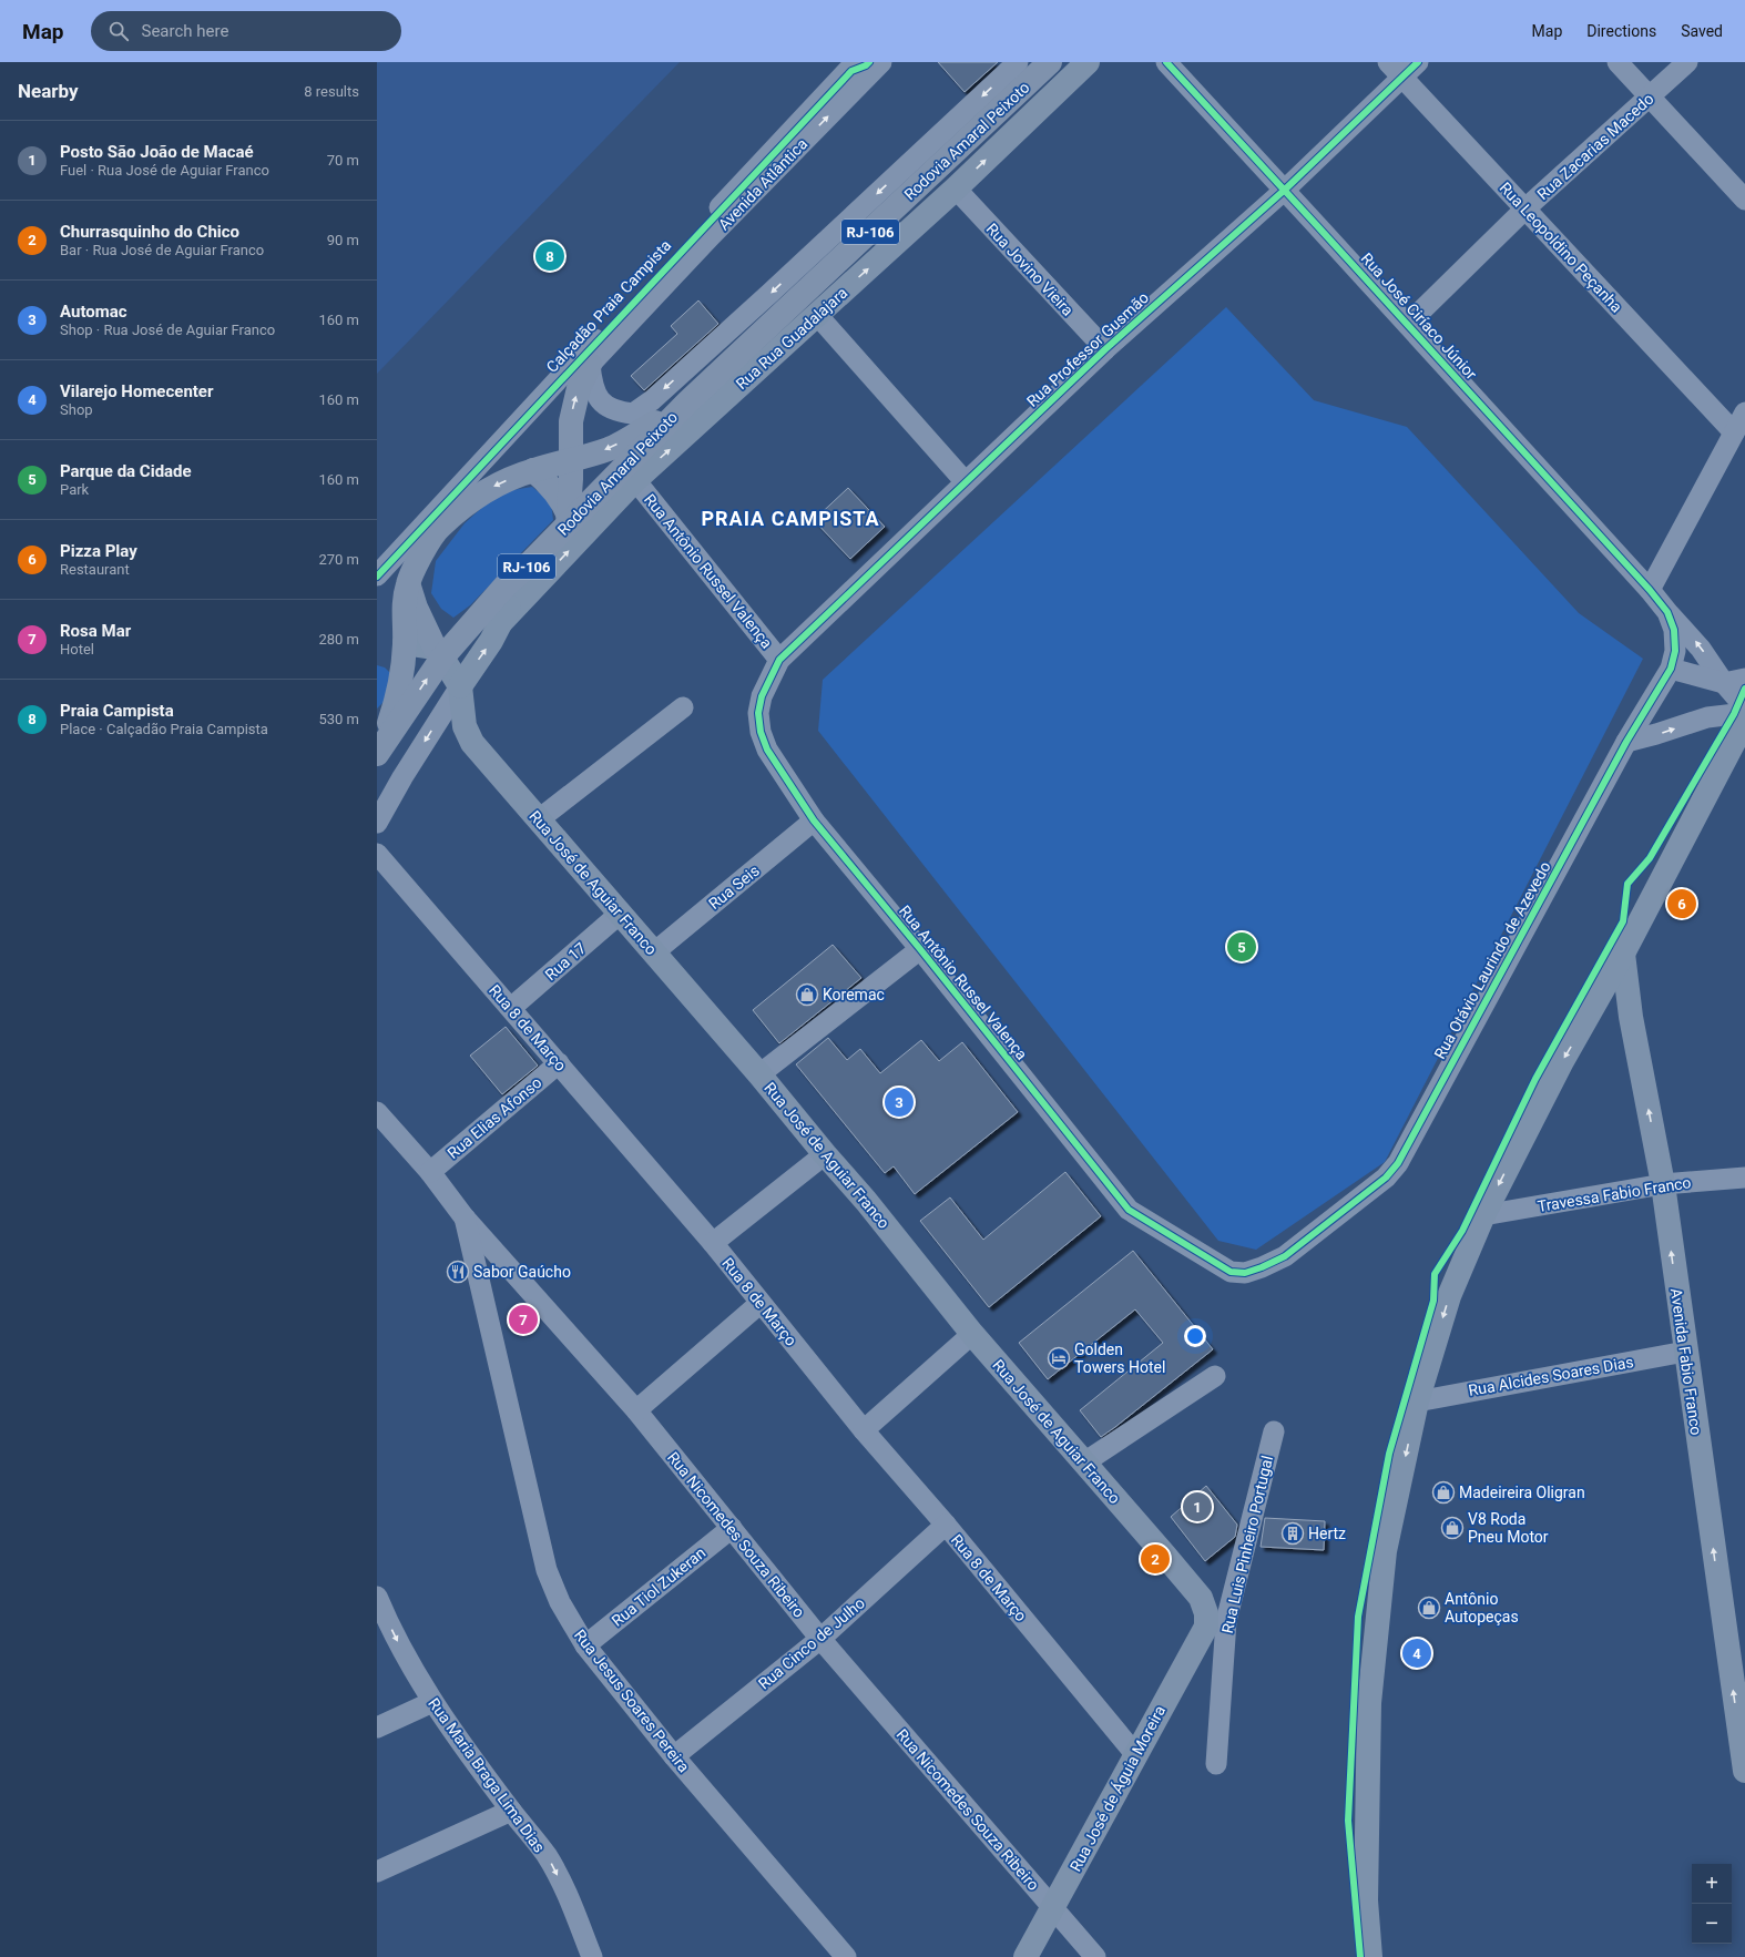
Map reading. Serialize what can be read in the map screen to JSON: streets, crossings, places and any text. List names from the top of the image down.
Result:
{
  "streets": {
    "highway": ["Rodovia Amaral Peixoto", "RJ-106"],
    "main road": [
      "Rua Rua Guadalajara",
      "Rua José de Aguiar Franco",
      "Avenida Fabio Franco",
      "Rua José de Águia Moreira"
    ],
    "street": [
      "Rua Zacarias Macedo",
      "Avenida Atlântica",
      "Rua Leopoldino Peçanha",
      "Rua Jovino Vieira",
      "Calçadão Praia Campista",
      "Rua José Ciríaco Júnior",
      "Rua Professor Gusmão",
      "Rua Antônio Russel Valença",
      "Rua Seis",
      "Rua Otávio Laurindo de Azevedo",
      "Rua 17",
      "Rua 8 de Março",
      "Rua Elias Afonso",
      "Travessa Fabio Franco",
      "Rua Alcides Soares Dias",
      "Rua Nicomedes Souza Ribeiro",
      "Rua Luis Pinheiro Portugal",
      "Rua Tiol Zukeran",
      "Rua Cinco de Julho",
      "Rua Jesus Soares Pereira",
      "Rua Maria Braga Lima Dias"
    ]
  },
  "crossings": [
    ["Rodovia Amaral Peixoto", "Rua José de Aguiar Franco"],
    ["Rua Zacarias Macedo", "Rua Leopoldino Peçanha"],
    ["Rua Zacarias Macedo", "Rua José Ciríaco Júnior"],
    ["Rua Leopoldino Peçanha", "Rua Professor Gusmão"],
    ["Rua Jovino Vieira", "Rua Rua Guadalajara"],
    ["Rua Jovino Vieira", "Rua Professor Gusmão"],
    ["Rua José Ciríaco Júnior", "Rua Professor Gusmão"],
    ["Rua José Ciríaco Júnior", "Rua Otávio Laurindo de Azevedo"],
    ["Rua Rua Guadalajara", "Rua Antônio Russel Valença"],
    ["Rua Professor Gusmão", "Rua Antônio Russel Valença"],
    ["Rua Antônio Russel Valença", "Rua Seis"],
    ["Rua Antônio Russel Valença", "Rua Otávio Laurindo de Azevedo"],
    ["Rua José de Aguiar Franco", "Rua Seis"],
    ["Rua José de Aguiar Franco", "Rua 17"],
    ["Rua José de Aguiar Franco", "Rua Luis Pinheiro Portugal"],
    ["Rua José de Aguiar Franco", "Rua José de Águia Moreira"],
    ["Rua 17", "Rua 8 de Março"],
    ["Rua 8 de Março", "Rua Elias Afonso"],
    ["Rua 8 de Março", "Rua Cinco de Julho"],
    ["Rua 8 de Março", "Rua José de Águia Moreira"],
    ["Rua Elias Afonso", "Rua Nicomedes Souza Ribeiro"],
    ["Travessa Fabio Franco", "Avenida Fabio Franco"],
    ["Avenida Fabio Franco", "Rua Alcides Soares Dias"],
    ["Rua Nicomedes Souza Ribeiro", "Rua Tiol Zukeran"],
    ["Rua Nicomedes Souza Ribeiro", "Rua Cinco de Julho"],
    ["Rua Nicomedes Souza Ribeiro", "Rua Jesus Soares Pereira"],
    ["Rua Nicomedes Souza Ribeiro", "Rua José de Águia Moreira"],
    ["Rua Luis Pinheiro Portugal", "Rua José de Águia Moreira"],
    ["Rua Tiol Zukeran", "Rua Jesus Soares Pereira"],
    ["Rua Cinco de Julho", "Rua Jesus Soares Pereira"]
  ],
  "one_way": [
    "Avenida Atlântica",
    "Rua Rua Guadalajara",
    "Avenida Fabio Franco",
    "Rua Maria Braga Lima Dias"
  ],
  "districts": ["PRAIA CAMPISTA"],
  "places": {
    "shop": [
      "Koremac",
      "Madeireira Oligran",
      "V8 Roda Pneu Motor",
      "Antônio Autopeças"
    ],
    "restaurant": ["Sabor Gaúcho"],
    "hotel": ["Golden Towers Hotel"],
    "building": ["Hertz"]
  },
  "page": {
    "header": "Map",
    "search": "Search here",
    "nav": ["Map", "Directions", "Saved"],
    "heading": ["Nearby", "8 results"],
    "list": [
      {
        "mark": "1",
        "name": "Posto São João de Macaé",
        "note": "Fuel · Rua José de Aguiar Franco",
        "value": "70 m"
      },
      {
        "mark": "2",
        "name": "Churrasquinho do Chico",
        "note": "Bar · Rua José de Aguiar Franco",
        "value": "90 m"
      },
      {
        "mark": "3",
        "name": "Automac",
        "note": "Shop · Rua José de Aguiar Franco",
        "value": "160 m"
      },
      {
        "mark": "4",
        "name": "Vilarejo Homecenter",
        "note": "Shop",
        "value": "160 m"
      },
      {
        "mark": "5",
        "name": "Parque da Cidade",
        "note": "Park",
        "value": "160 m"
      },
      {
        "mark": "6",
        "name": "Pizza Play",
        "note": "Restaurant",
        "value": "270 m"
      },
      {
        "mark": "7",
        "name": "Rosa Mar",
        "note": "Hotel",
        "value": "280 m"
      },
      {
        "mark": "8",
        "name": "Praia Campista",
        "note": "Place · Calçadão Praia Campista",
        "value": "530 m"
      }
    ],
    "pins": [
      "8",
      "6",
      "5",
      "3",
      "7",
      "1",
      "2",
      "4"
    ],
    "map_buttons": ["+", "−"]
  }
}
